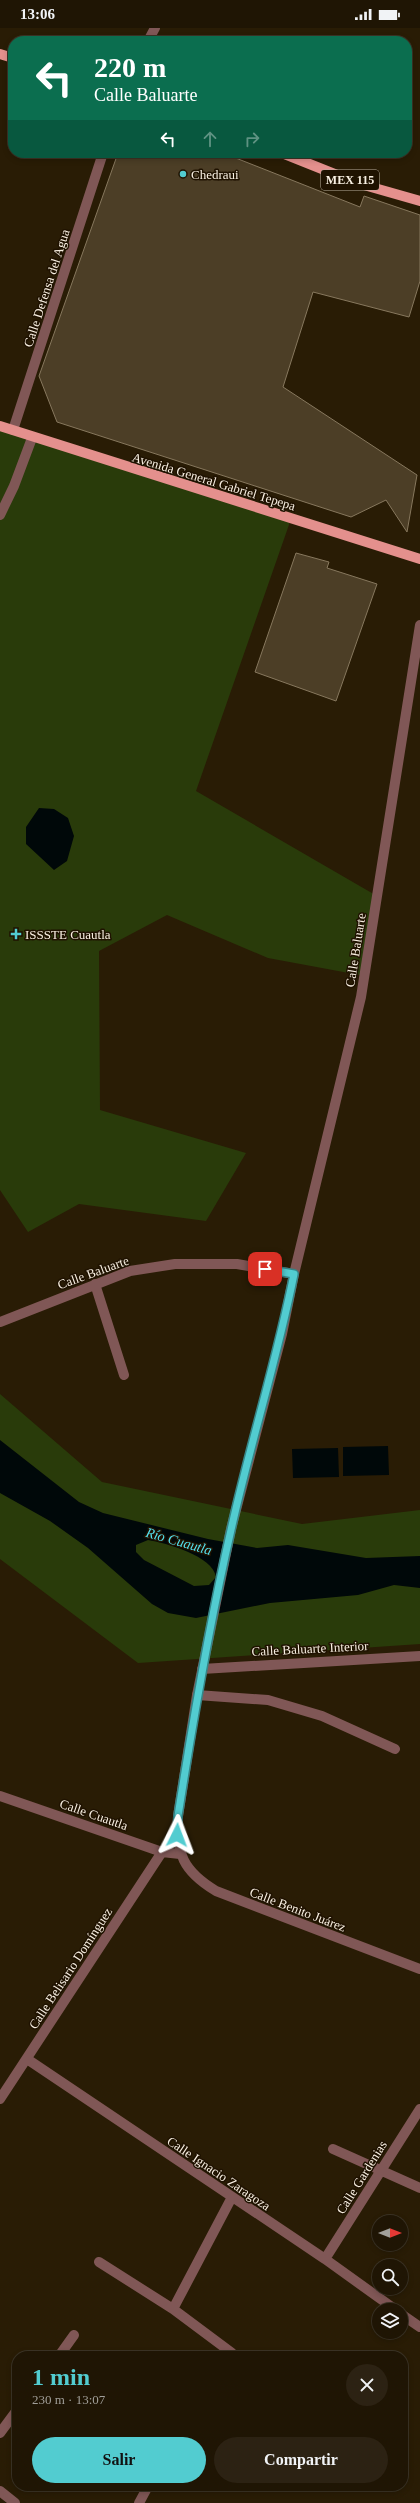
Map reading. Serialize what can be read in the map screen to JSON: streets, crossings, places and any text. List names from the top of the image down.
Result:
{
  "streets": {
    "main road": ["MEX 115", "Avenida General Gabriel Tepepa"],
    "street": [
      "Calle Defensa del Agua",
      "Calle Baluarte",
      "Calle Baluarte Interior",
      "Calle Cuautla",
      "Calle Benito Juárez",
      "Calle Belisario Domínguez",
      "Calle Ignacio Zaragoza",
      "Calle Gardenias"
    ]
  },
  "crossings": [
    ["Calle Defensa del Agua", "Avenida General Gabriel Tepepa"],
    ["Calle Baluarte", "Calle Baluarte Interior"],
    ["Calle Baluarte", "Calle Cuautla"],
    ["Calle Baluarte", "Calle Benito Juárez"],
    ["Calle Cuautla", "Calle Benito Juárez"],
    ["Calle Cuautla", "Calle Belisario Domínguez"],
    ["Calle Belisario Domínguez", "Calle Ignacio Zaragoza"],
    ["Calle Ignacio Zaragoza", "Calle Gardenias"]
  ],
  "water": ["Río Cuautla"],
  "places": {
    "other": ["Chedraui"],
    "health": ["ISSSTE Cuautla"]
  },
  "north": "right",
  "page": {
    "status": "13:06",
    "turn": ["220 m", "Calle Baluarte"],
    "heading": ["1 min", "230 m · 13:07"],
    "buttons": ["Salir", "Compartir"]
  }
}
